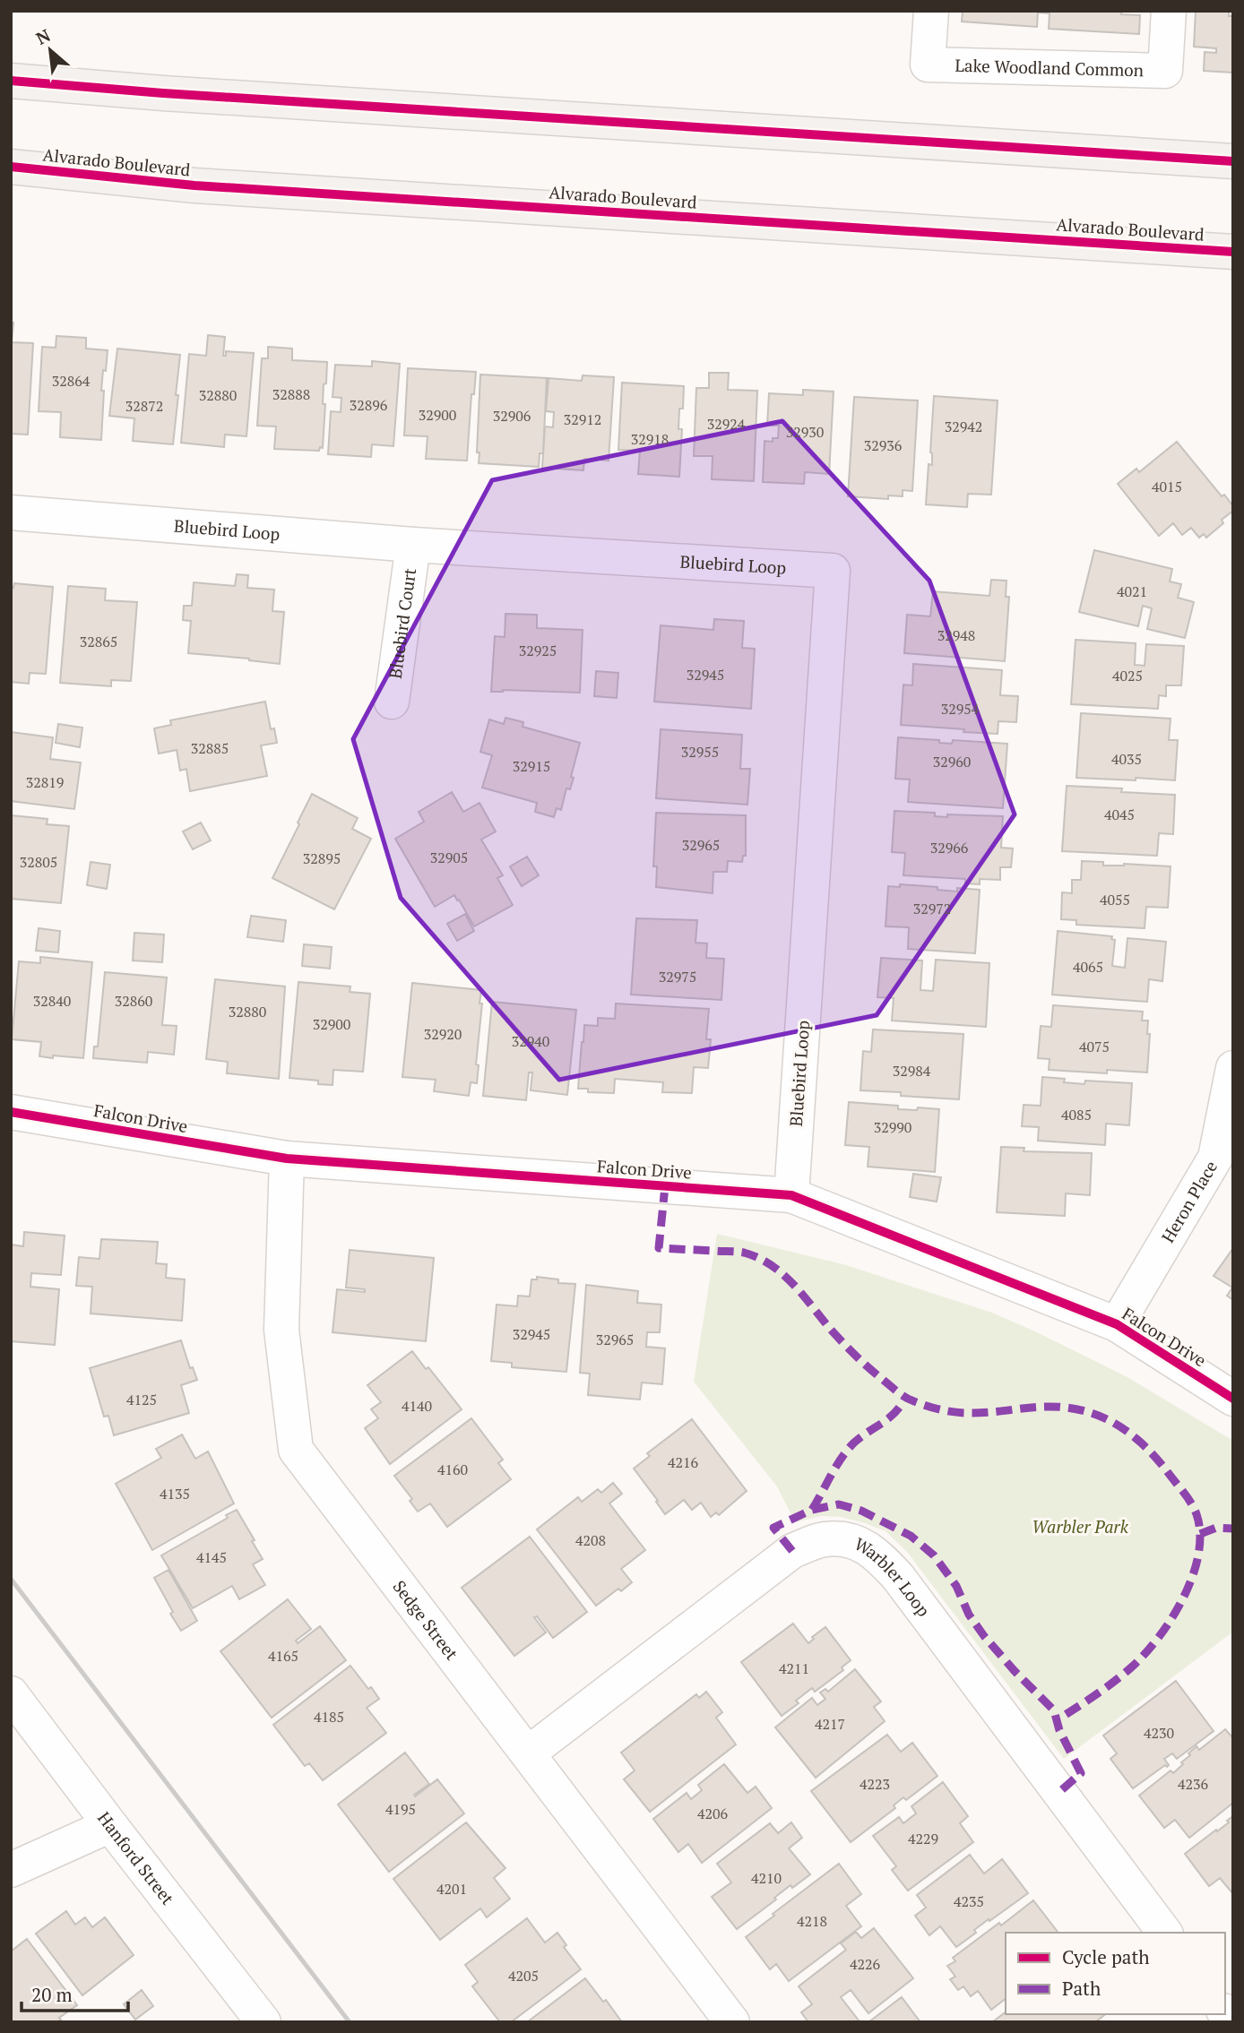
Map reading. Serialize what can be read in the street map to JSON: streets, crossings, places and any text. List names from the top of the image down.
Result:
{
  "streets": {
    "main road": ["Alvarado Boulevard"],
    "street": [
      "Lake Woodland Common",
      "Bluebird Loop",
      "Bluebird Court",
      "Falcon Drive",
      "Heron Place",
      "Warbler Loop",
      "Sedge Street",
      "Hanford Street"
    ]
  },
  "crossings": [
    ["Bluebird Loop", "Bluebird Court"],
    ["Bluebird Loop", "Falcon Drive"],
    ["Falcon Drive", "Heron Place"],
    ["Falcon Drive", "Sedge Street"],
    ["Warbler Loop", "Sedge Street"]
  ],
  "parks": ["Warbler Park"],
  "house_numbers": [
    "32864",
    "32888",
    "32880",
    "32896",
    "32872",
    "32900",
    "32906",
    "32912",
    "32924",
    "32942",
    "32930",
    "32918",
    "32936",
    "4015",
    "4021",
    "32948",
    "32865",
    "32925",
    "32945",
    "4025",
    "32954",
    "32885",
    "32955",
    "4035",
    "32960",
    "32915",
    "32819",
    "4045",
    "32965",
    "32966",
    "32905",
    "32895",
    "32805",
    "4055",
    "32972",
    "4065",
    "32975",
    "32840",
    "32860",
    "32880",
    "32900",
    "32920",
    "32940",
    "4075",
    "32984",
    "4085",
    "32990",
    "32945",
    "32965",
    "4125",
    "4140",
    "4216",
    "4160",
    "4135",
    "4208",
    "4145",
    "4165",
    "4211",
    "4185",
    "4217",
    "4230",
    "4223",
    "4236",
    "4195",
    "4206",
    "4229",
    "4210",
    "4201",
    "4235",
    "4218",
    "4226",
    "4205"
  ],
  "legend": ["Cycle path", "Path"],
  "scale_bar": "20 m",
  "north": "top left"
}
